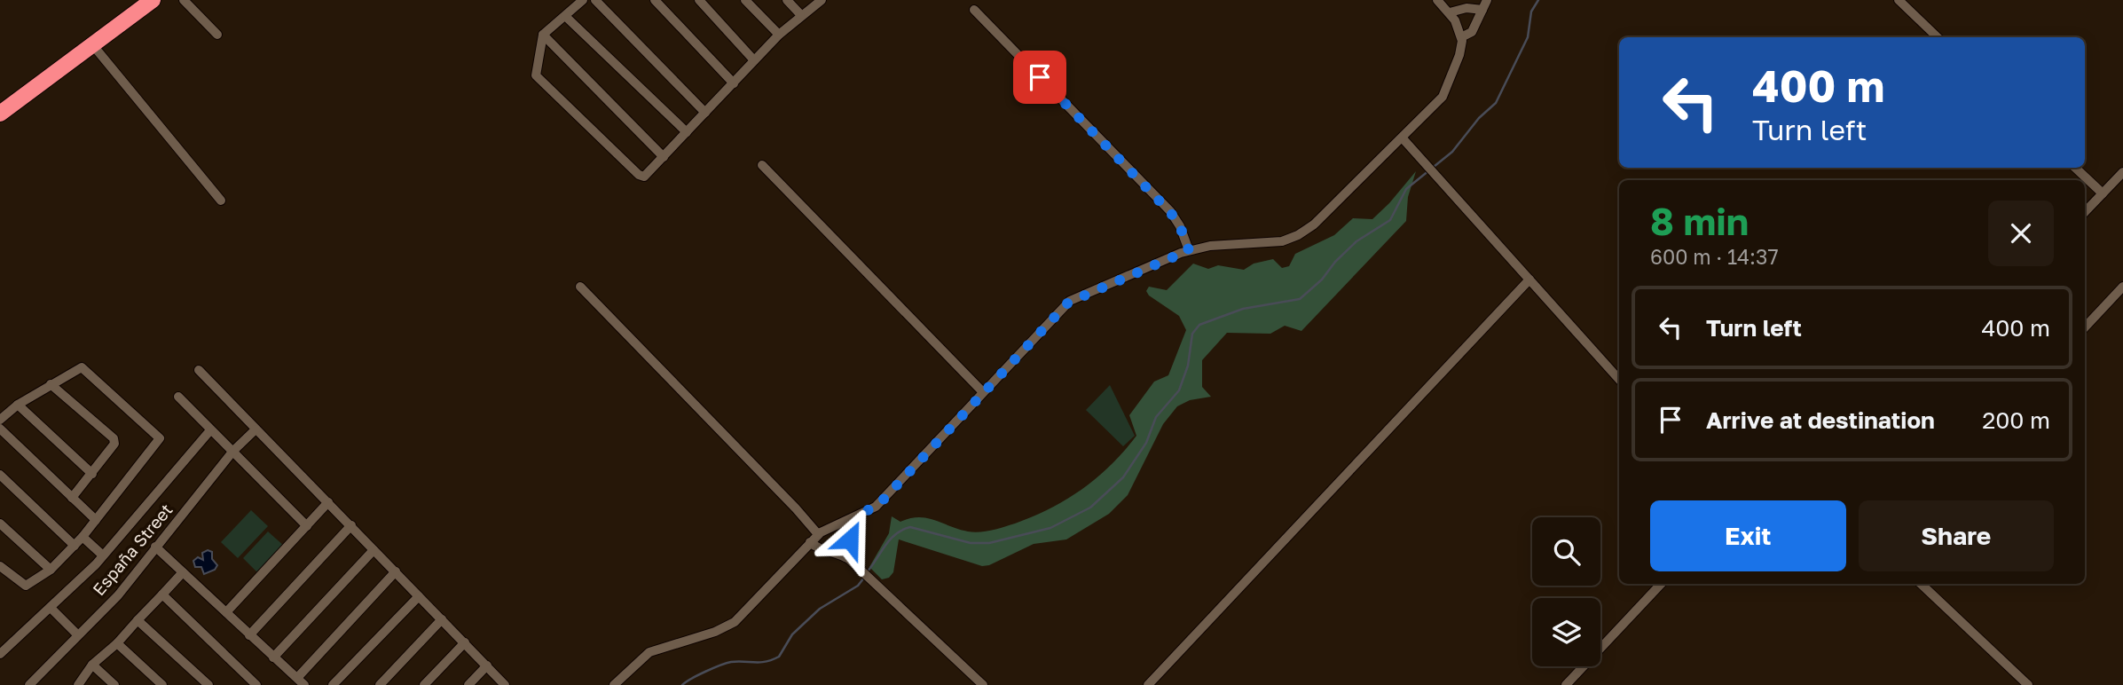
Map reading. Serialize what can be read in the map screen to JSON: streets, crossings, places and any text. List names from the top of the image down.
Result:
{
  "streets": {
    "street": ["España Street"]
  },
  "page": {
    "turn": ["400 m", "Turn left"],
    "heading": ["8 min", "600 m · 14:37"],
    "list": [
      {
        "name": "Turn left",
        "value": "400 m"
      },
      {
        "name": "Arrive at destination",
        "value": "200 m"
      }
    ],
    "buttons": ["Exit", "Share"]
  }
}
